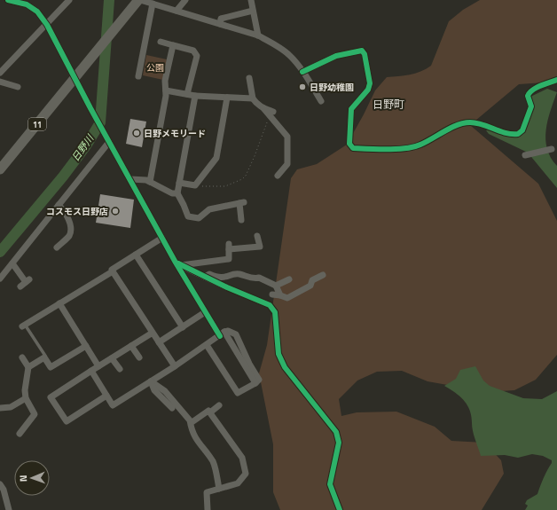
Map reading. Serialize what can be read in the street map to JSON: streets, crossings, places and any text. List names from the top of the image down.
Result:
{
  "streets": {
    "main road": ["11"]
  },
  "districts": ["日野町"],
  "water": ["日野川"],
  "parks": ["公園"],
  "places": ["日野幼稚園", "日野メモリード", "コスモス日野店"],
  "north": "left"
}
